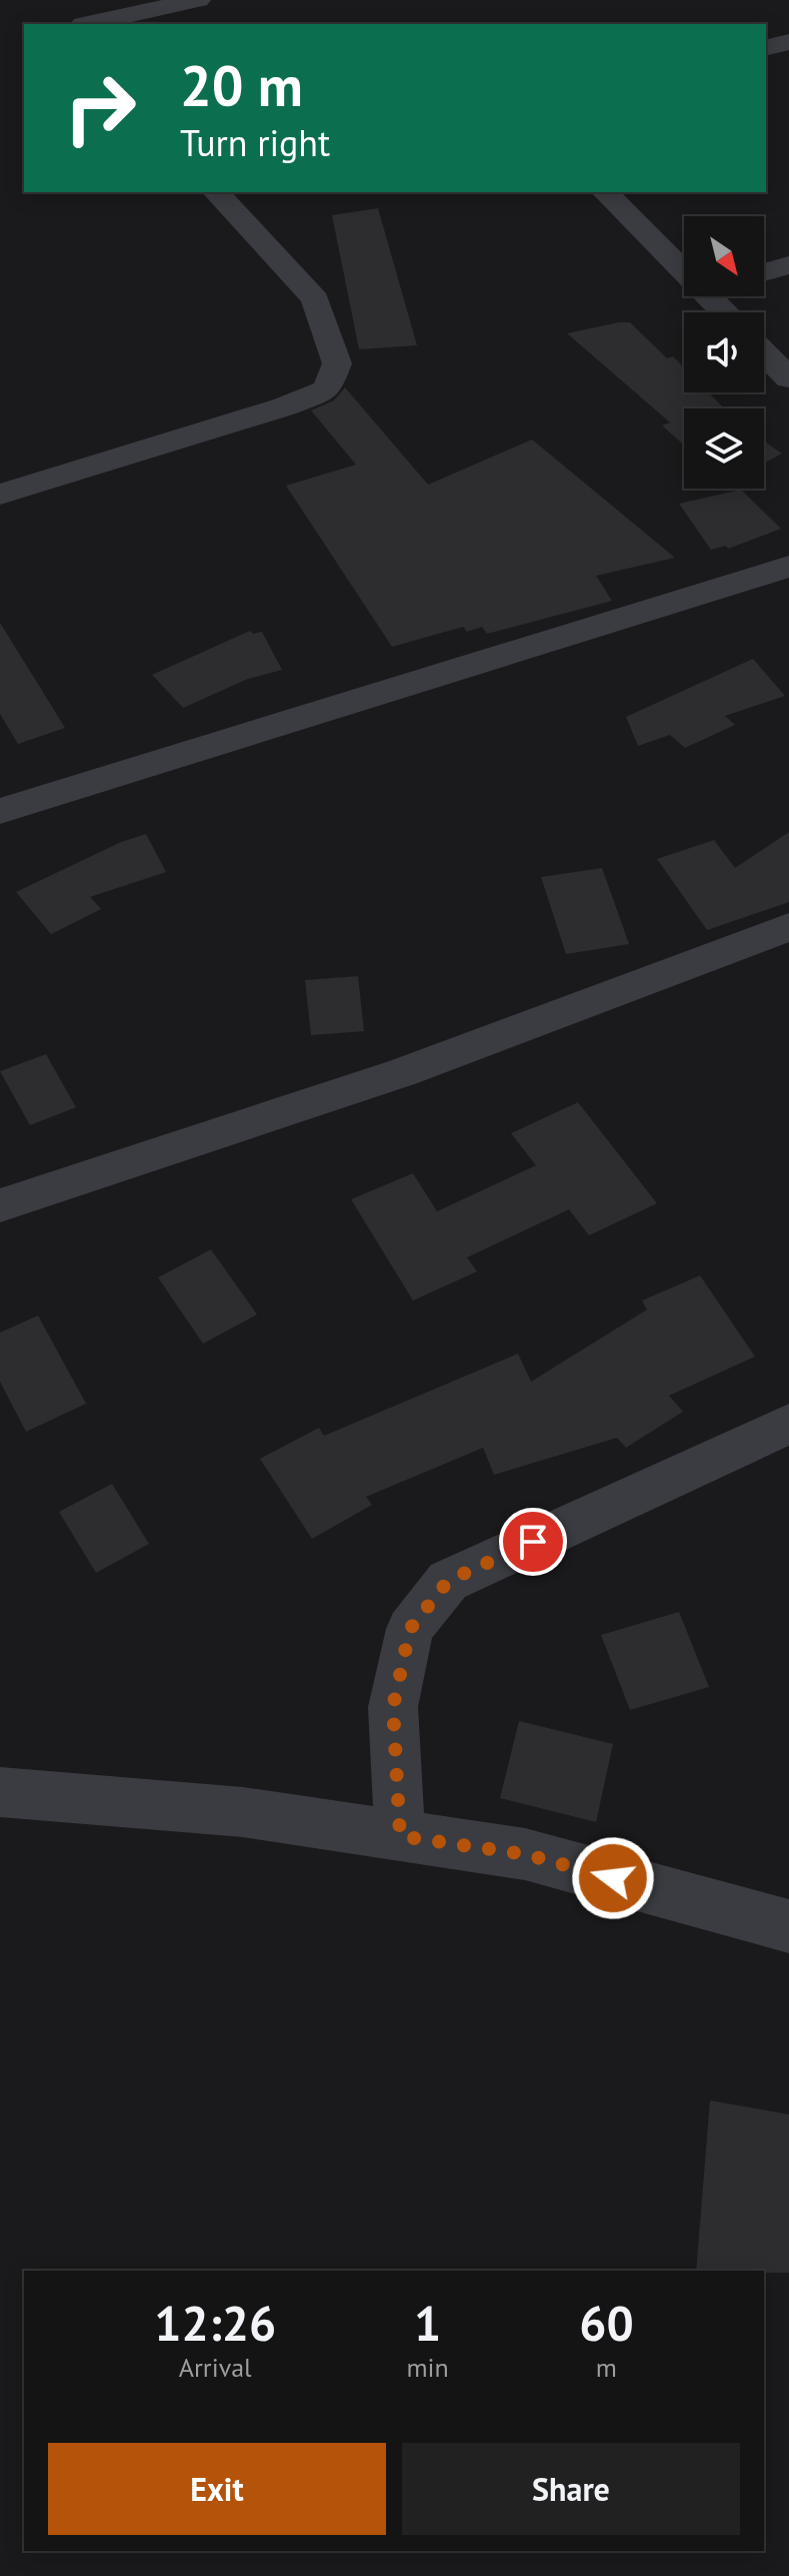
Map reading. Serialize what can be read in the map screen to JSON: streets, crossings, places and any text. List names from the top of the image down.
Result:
{
  "north": "bottom right",
  "page": {
    "turn": ["20 m", "Turn right"],
    "eta": [
      "12:26",
      "Arrival",
      "1",
      "min",
      "60",
      "m"
    ],
    "buttons": ["Exit", "Share"]
  }
}
